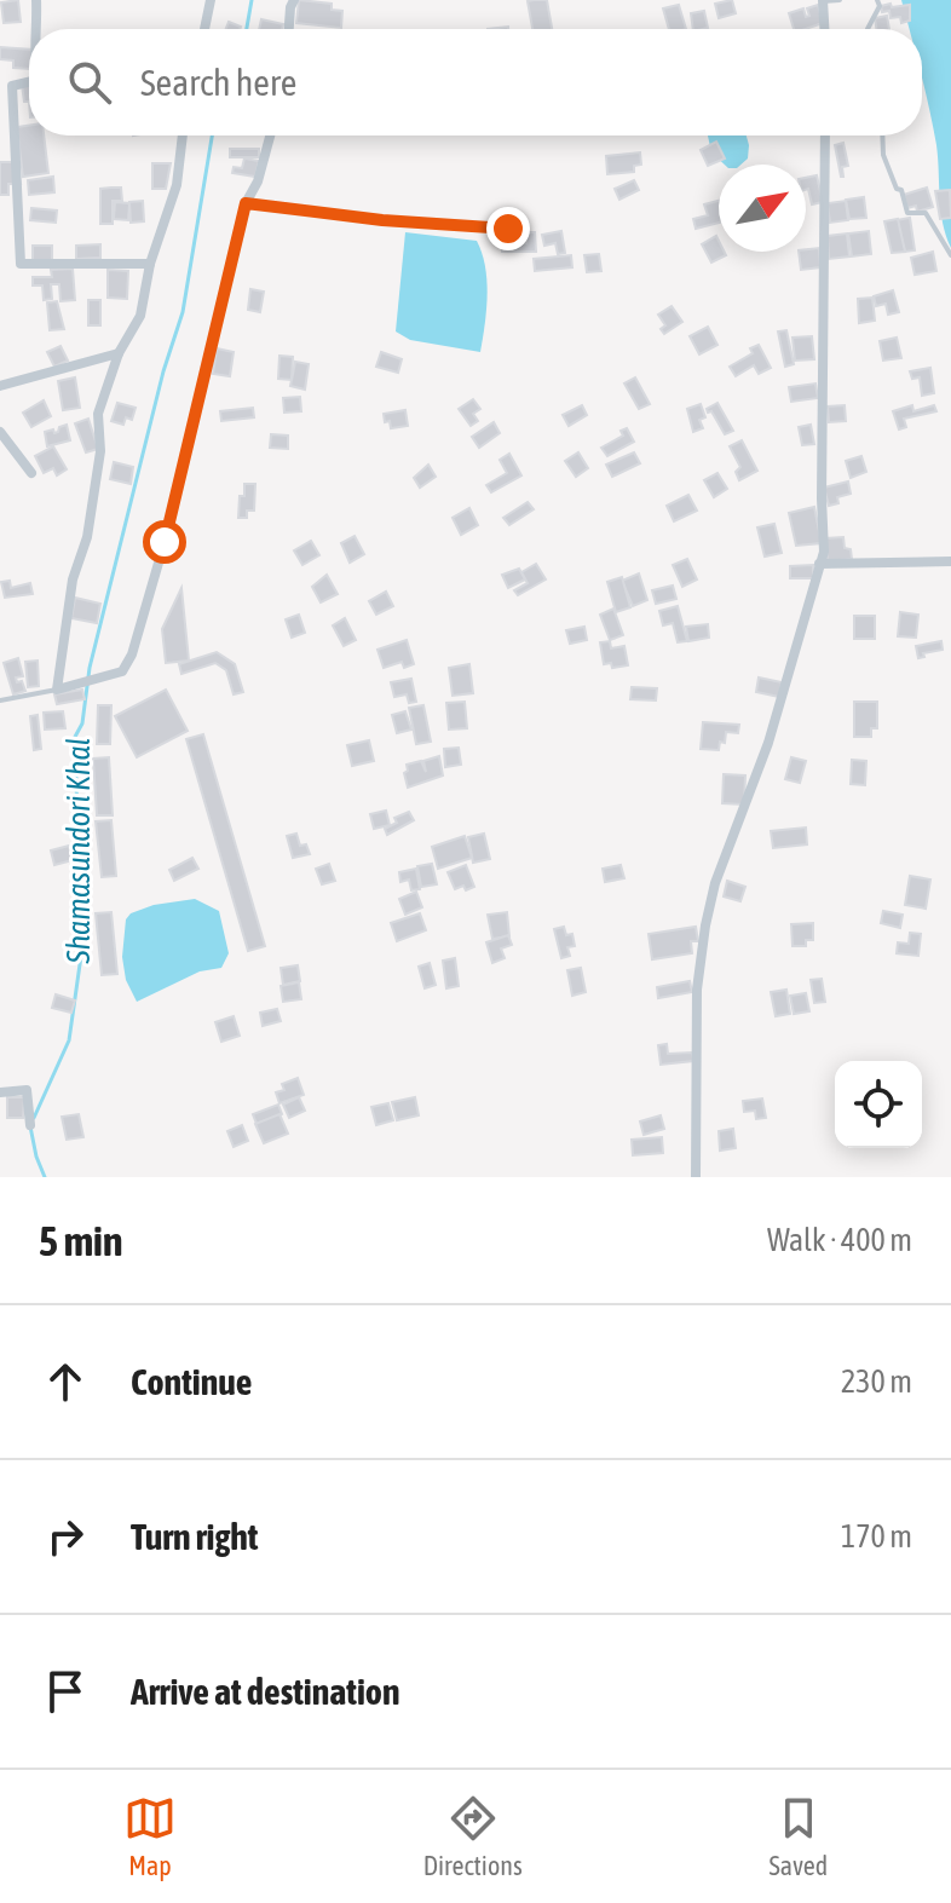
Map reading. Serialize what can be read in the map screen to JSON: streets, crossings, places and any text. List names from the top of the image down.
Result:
{
  "water": ["Shamasundori Khal"],
  "north": "top right",
  "page": {
    "search": "Search here",
    "heading": ["5 min", "Walk · 400 m"],
    "list": [
      ["Continue", "230 m"],
      ["Turn right", "170 m"],
      "Arrive at destination"
    ],
    "nav": ["Map", "Directions", "Saved"]
  }
}
